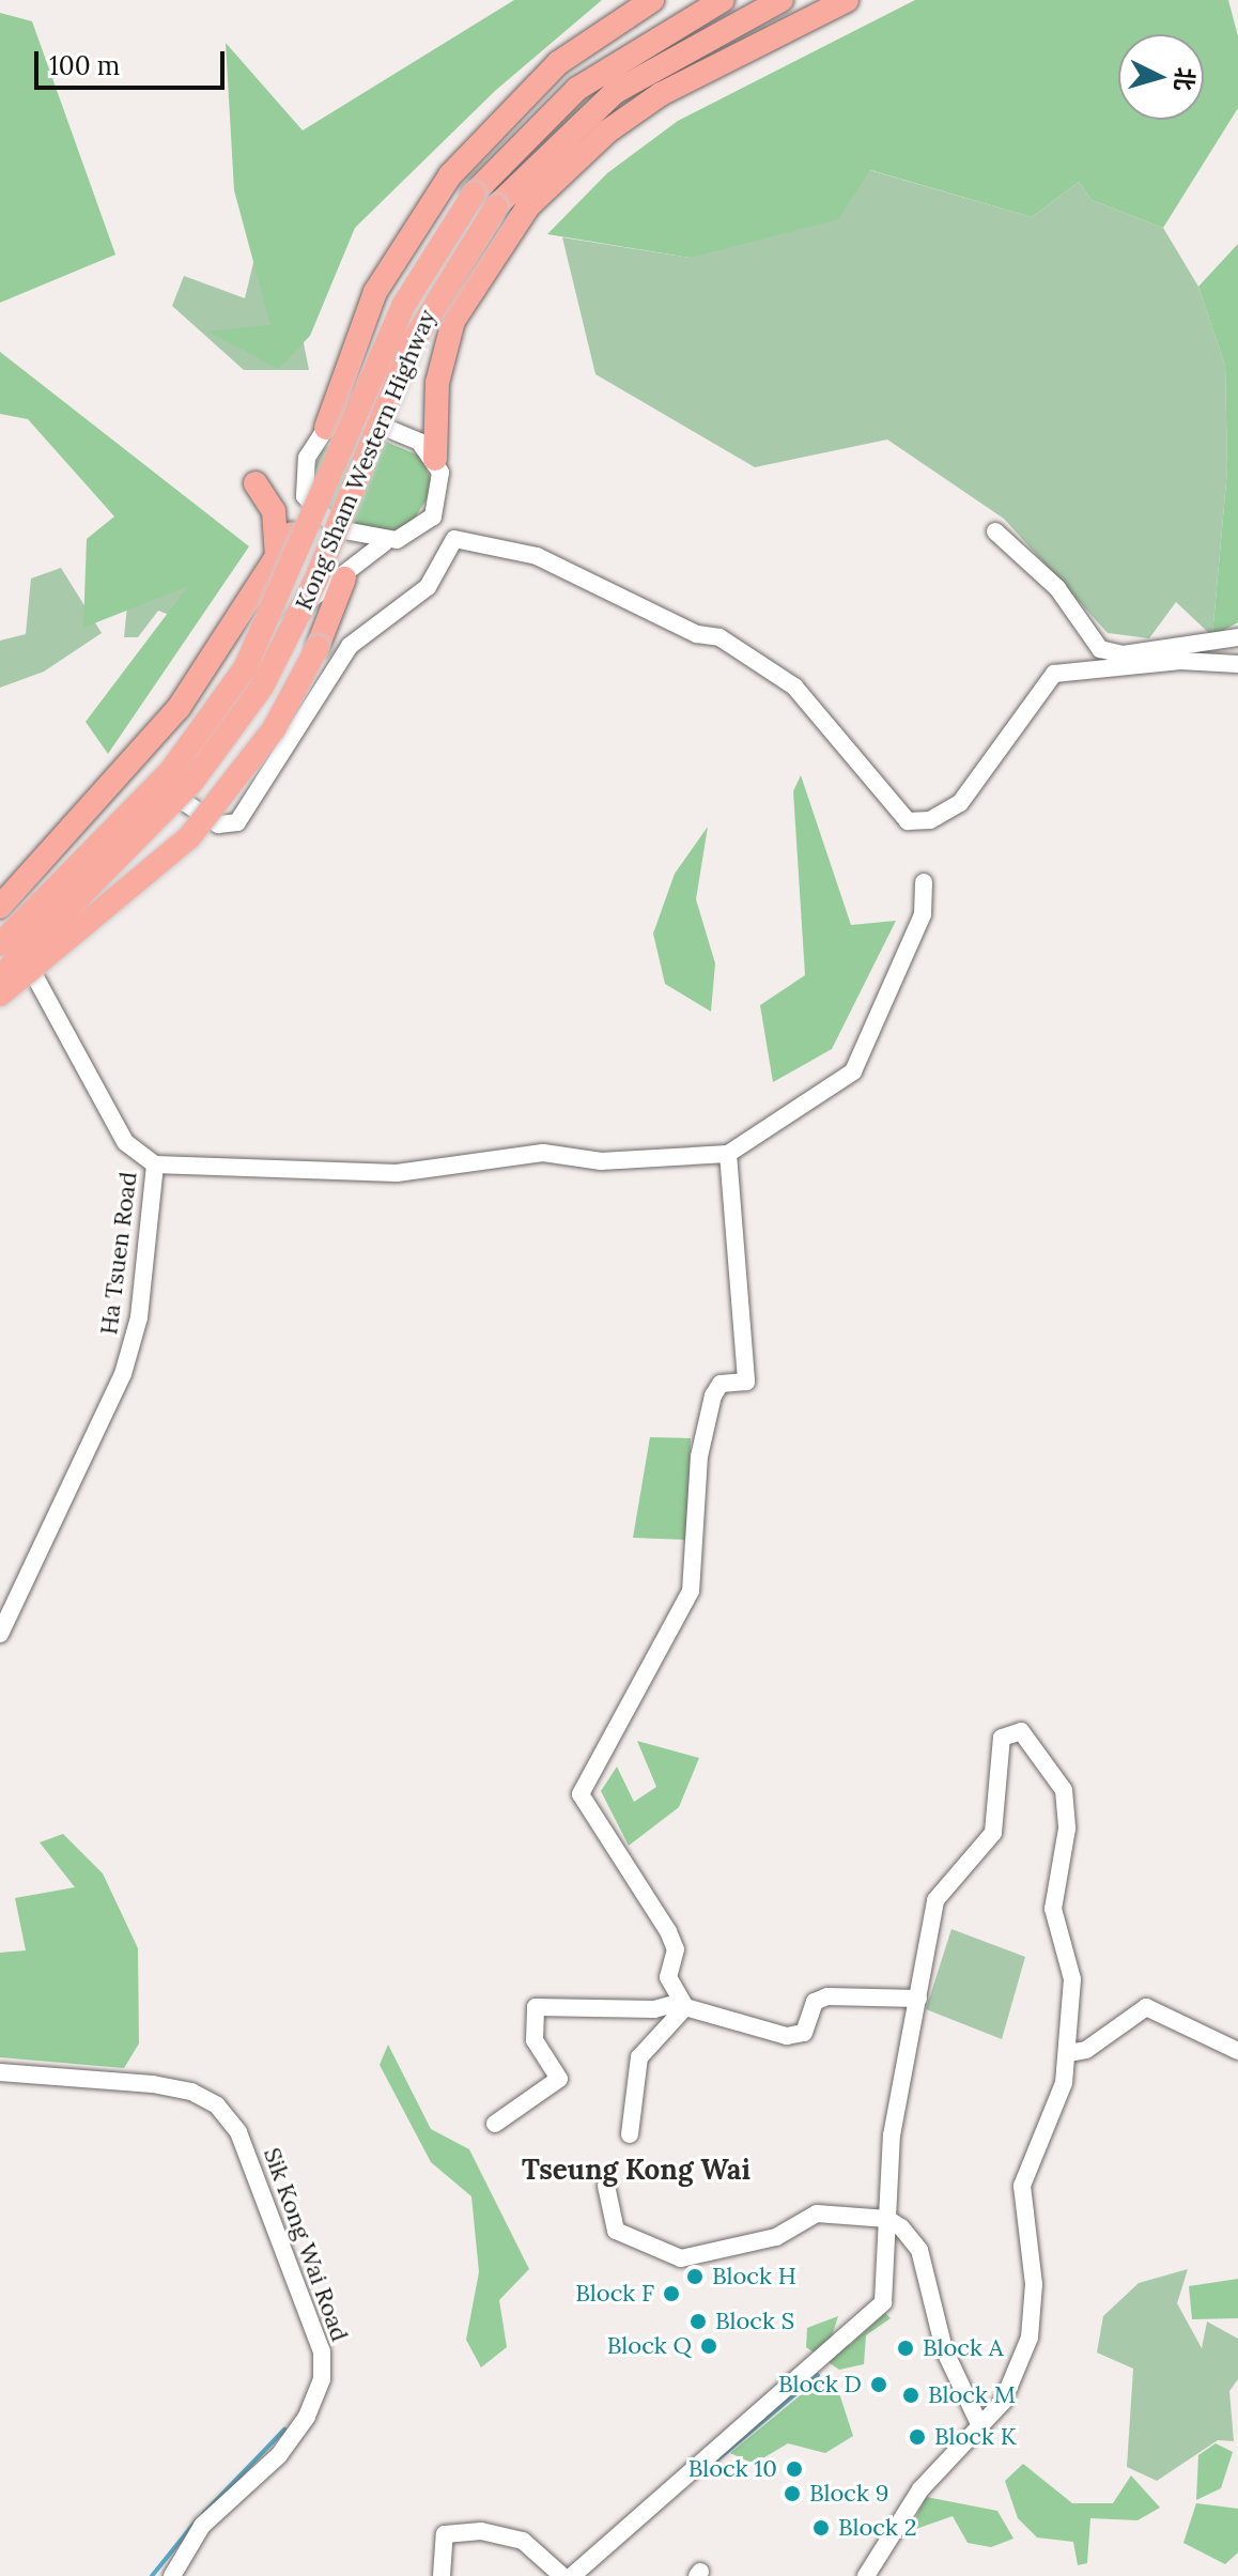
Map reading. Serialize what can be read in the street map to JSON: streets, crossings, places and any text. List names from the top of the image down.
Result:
{
  "streets": {
    "highway": ["Kong Sham Western Highway"],
    "street": ["Ha Tsuen Road", "Sik Kong Wai Road"]
  },
  "crossings": [
    ["Kong Sham Western Highway", "Ha Tsuen Road"]
  ],
  "districts": ["Tseung Kong Wai"],
  "places": [
    "Block H",
    "Block F",
    "Block S",
    "Block Q",
    "Block A",
    "Block D",
    "Block M",
    "Block K",
    "Block 10",
    "Block 9",
    "Block 2"
  ],
  "scale_bar": "100 m",
  "north": "right"
}
